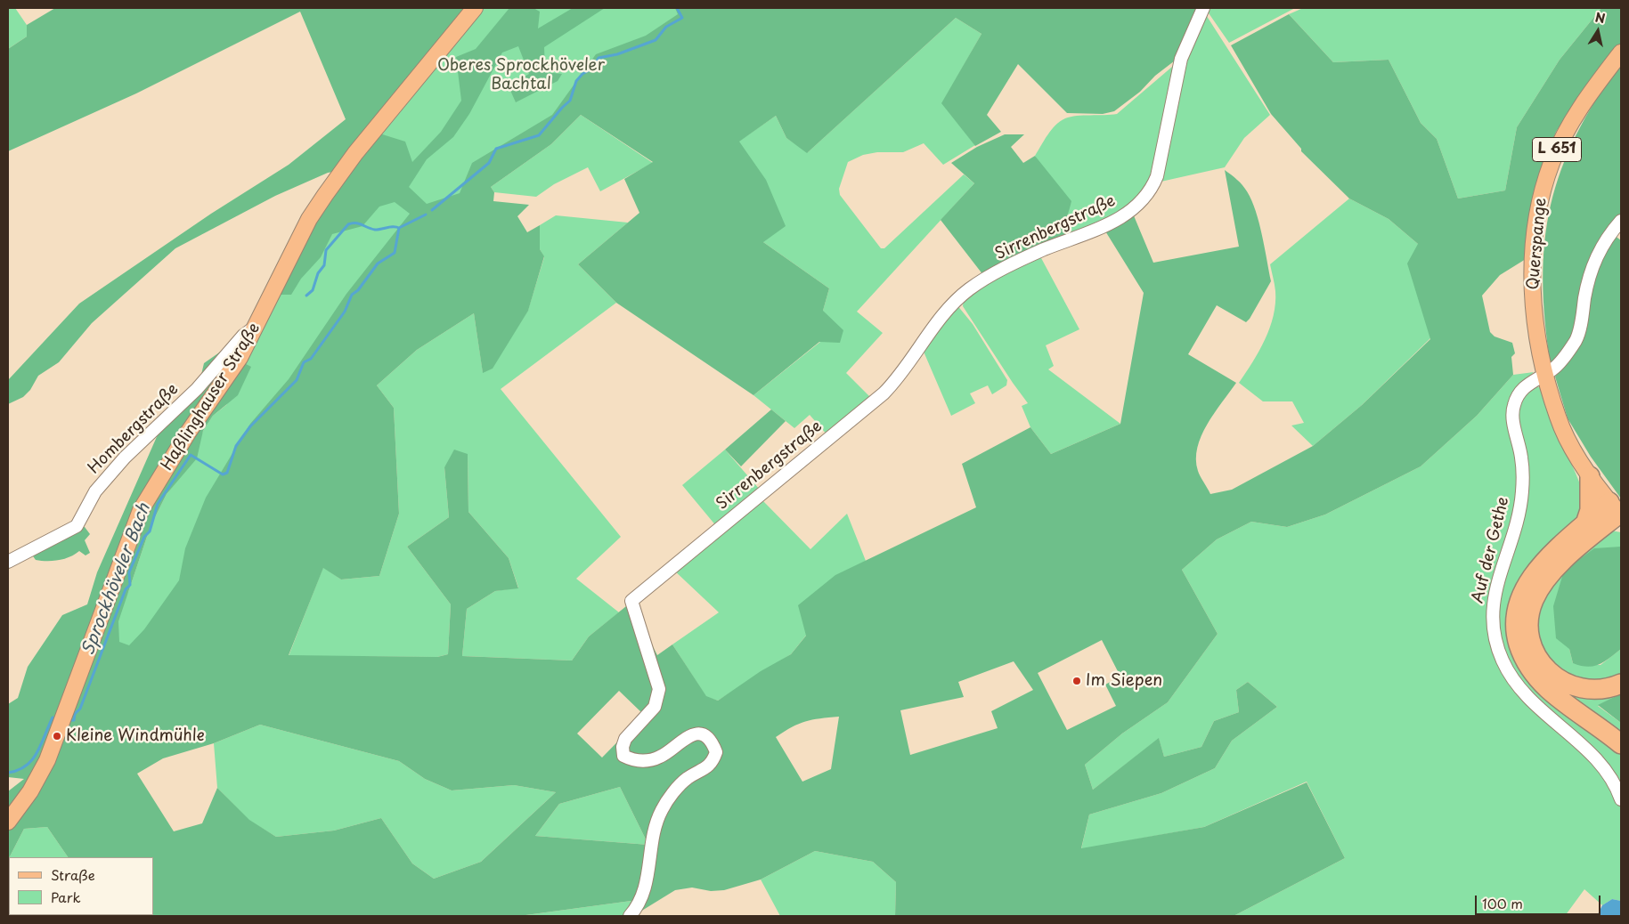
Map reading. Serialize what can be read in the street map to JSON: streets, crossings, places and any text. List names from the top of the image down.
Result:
{
  "streets": {
    "main road": ["L 651", "Querspange", "Haßlinghauser Straße"],
    "street": ["Sirrenbergstraße", "Hombergstraße", "Auf der Gethe"]
  },
  "crossings": [
    ["Querspange", "Auf der Gethe"],
    ["Haßlinghauser Straße", "Hombergstraße"]
  ],
  "water": ["Sprockhöveler Bach"],
  "parks": ["Oberes Sprockhöveler Bachtal"],
  "places": ["Im Siepen", "Kleine Windmühle"],
  "legend": ["Straße", "Park"],
  "scale_bar": "100 m",
  "north": "top"
}
